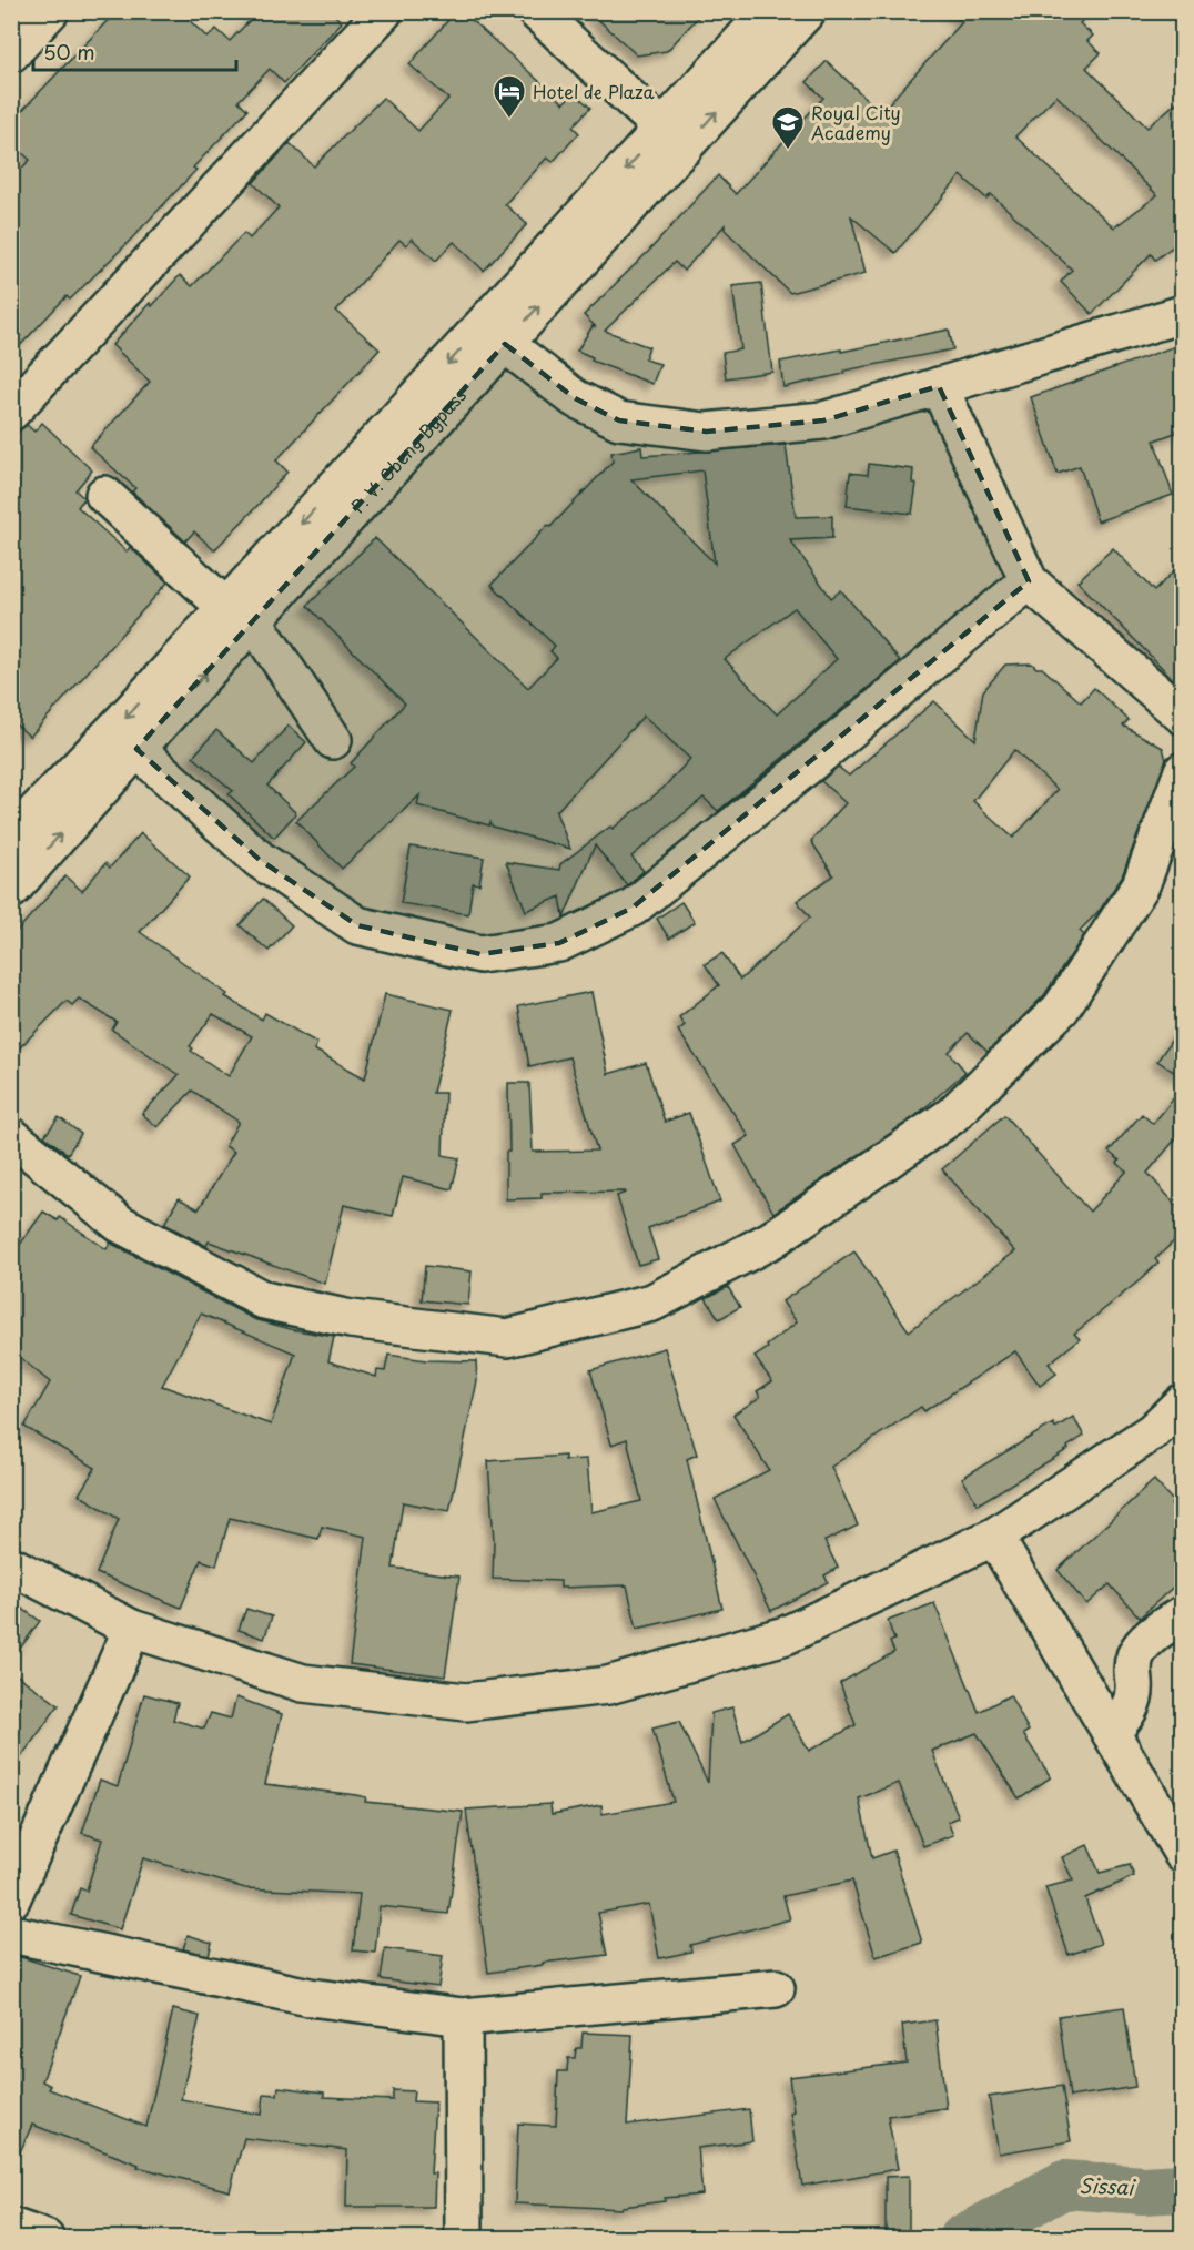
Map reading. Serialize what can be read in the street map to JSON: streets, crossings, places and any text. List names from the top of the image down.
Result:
{
  "streets": {
    "main road": ["P. V. Obeng Bypass"]
  },
  "water": ["Sissai"],
  "places": {
    "hotel": ["Hotel de Plaza"],
    "school or university": ["Royal City Academy"]
  },
  "scale_bar": "50 m"
}
